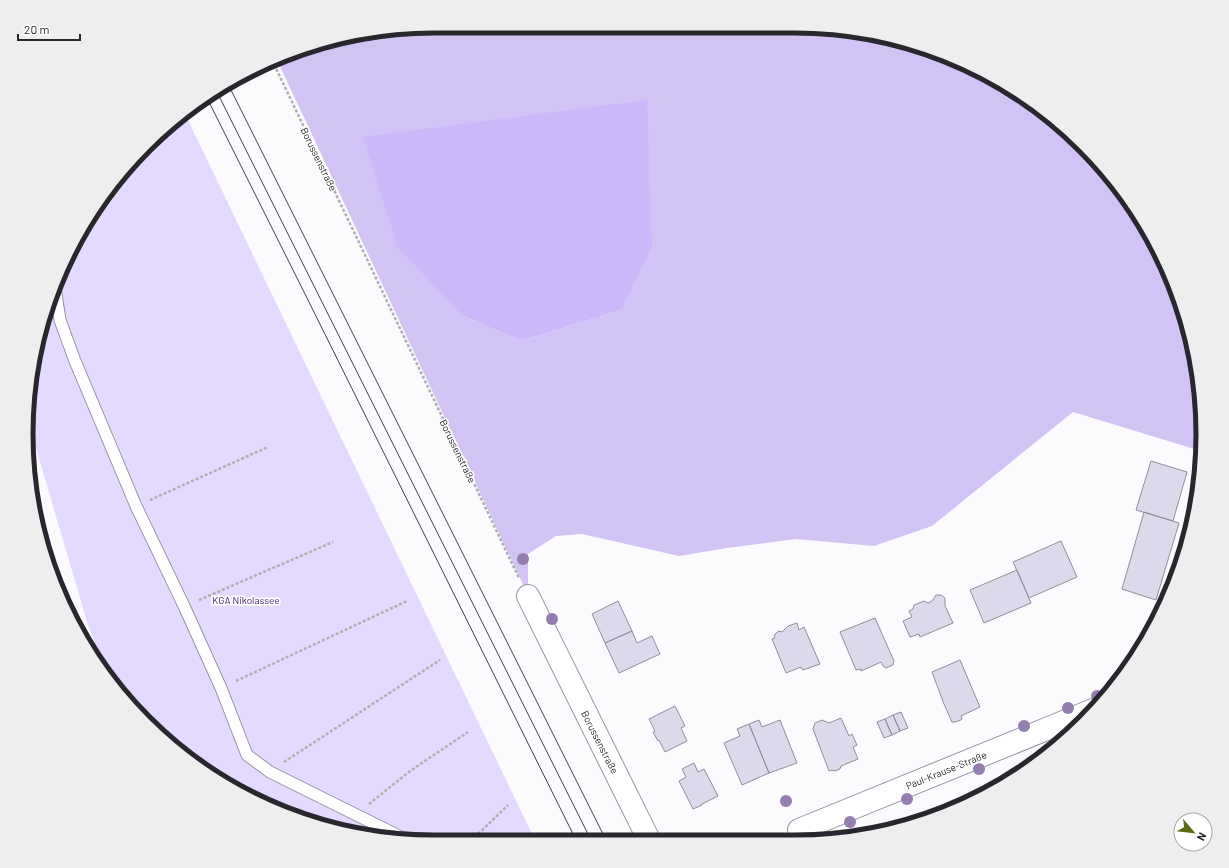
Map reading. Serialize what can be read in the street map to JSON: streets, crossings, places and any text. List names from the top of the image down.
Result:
{
  "streets": {
    "street": ["Borussenstraße", "Paul-Krause-Straße"]
  },
  "parks": ["KGA Nikolassee"],
  "scale_bar": "20 m",
  "north": "bottom right"
}
